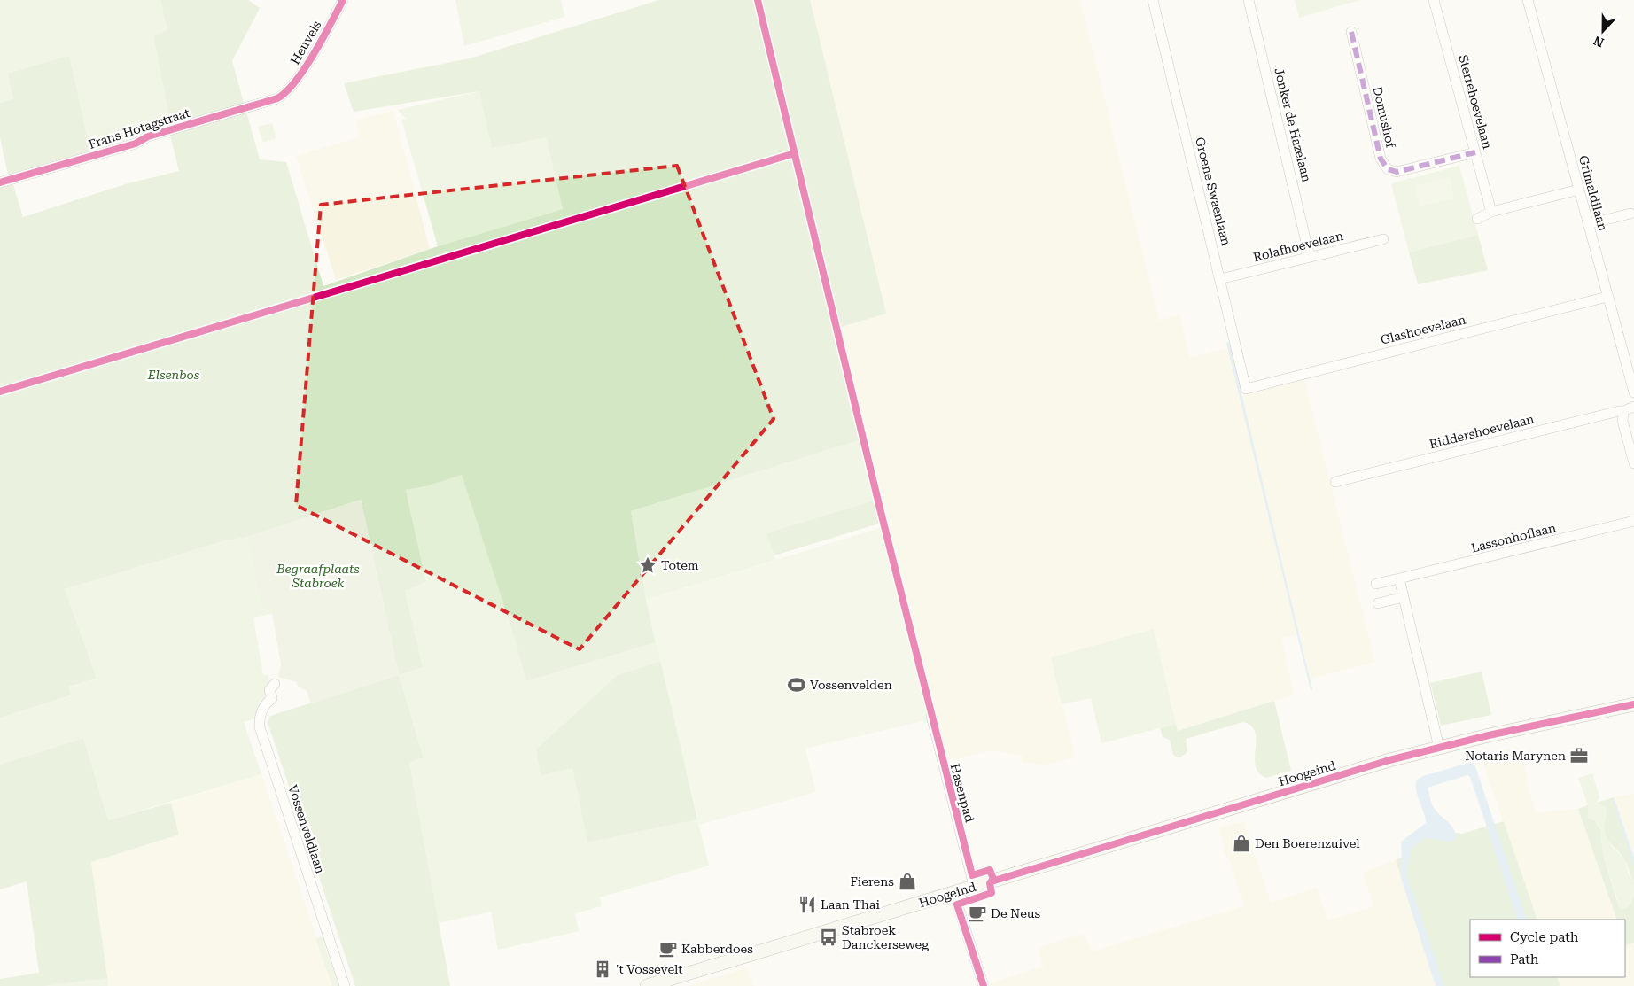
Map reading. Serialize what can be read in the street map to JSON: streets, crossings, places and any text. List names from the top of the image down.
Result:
{
  "streets": {
    "main road": ["Hoogeind"],
    "street": [
      "Heuvels",
      "Sterrehoevelaan",
      "Domushof",
      "Jonker de Hazelaan",
      "Frans Hotagstraat",
      "Groene Swaenlaan",
      "Grimaldilaan",
      "Rolafhoevelaan",
      "Glashoevelaan",
      "Riddershoevelaan",
      "Lassonhoflaan",
      "Hasenpad",
      "Vossenveldlaan"
    ]
  },
  "crossings": [
    ["Heuvels", "Frans Hotagstraat"],
    ["Sterrehoevelaan", "Domushof"],
    ["Jonker de Hazelaan", "Rolafhoevelaan"],
    ["Groene Swaenlaan", "Rolafhoevelaan"],
    ["Groene Swaenlaan", "Glashoevelaan"],
    ["Grimaldilaan", "Glashoevelaan"],
    ["Hoogeind", "Hasenpad"]
  ],
  "parks": ["Elsenbos", "Begraafplaats Stabroek"],
  "places": {
    "place": ["Totem"],
    "sports": ["Vossenvelden"],
    "office": ["Notaris Marynen"],
    "shop": ["Den Boerenzuivel", "Fierens"],
    "restaurant": ["Laan Thai"],
    "cafe": ["De Neus", "Kabberdoes"],
    "bus stop": ["Stabroek Danckerseweg"],
    "building": ["'t Vossevelt"]
  },
  "legend": ["Cycle path", "Path"],
  "north": "bottom"
}
